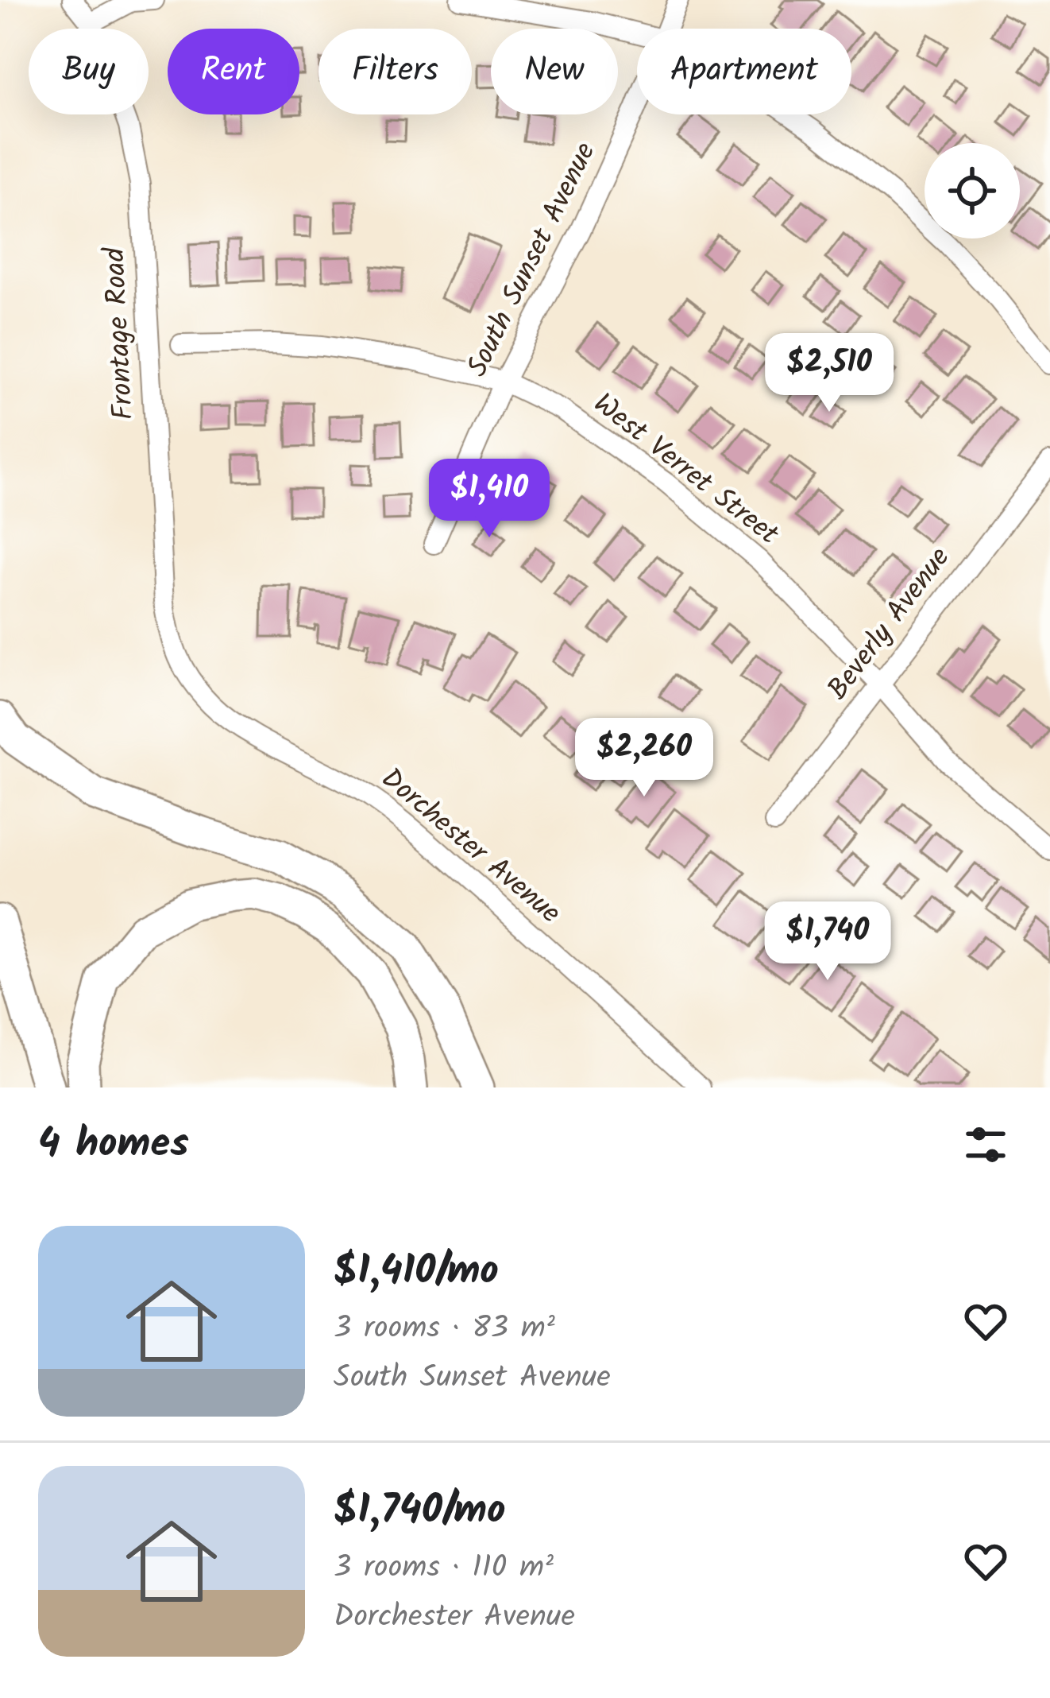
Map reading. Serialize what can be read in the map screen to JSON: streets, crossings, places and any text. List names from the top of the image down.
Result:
{
  "streets": {
    "street": [
      "South Sunset Avenue",
      "Frontage Road",
      "West Verret Street",
      "Beverly Avenue",
      "Dorchester Avenue"
    ]
  },
  "crossings": [
    ["South Sunset Avenue", "West Verret Street"],
    ["Frontage Road", "Dorchester Avenue"],
    ["West Verret Street", "Beverly Avenue"]
  ],
  "page": {
    "chip": [
      "Buy",
      "Rent",
      "Filters",
      "New",
      "Apartment"
    ],
    "price": [
      "$2,510",
      "$1,410",
      "$2,260",
      "$1,740"
    ],
    "heading": "4 homes",
    "list": [
      {
        "name": "$1,410/mo",
        "note": "3 rooms · 83 m² · South Sunset Avenue"
      },
      {
        "name": "$1,740/mo",
        "note": "3 rooms · 110 m² · Dorchester Avenue"
      }
    ]
  }
}
